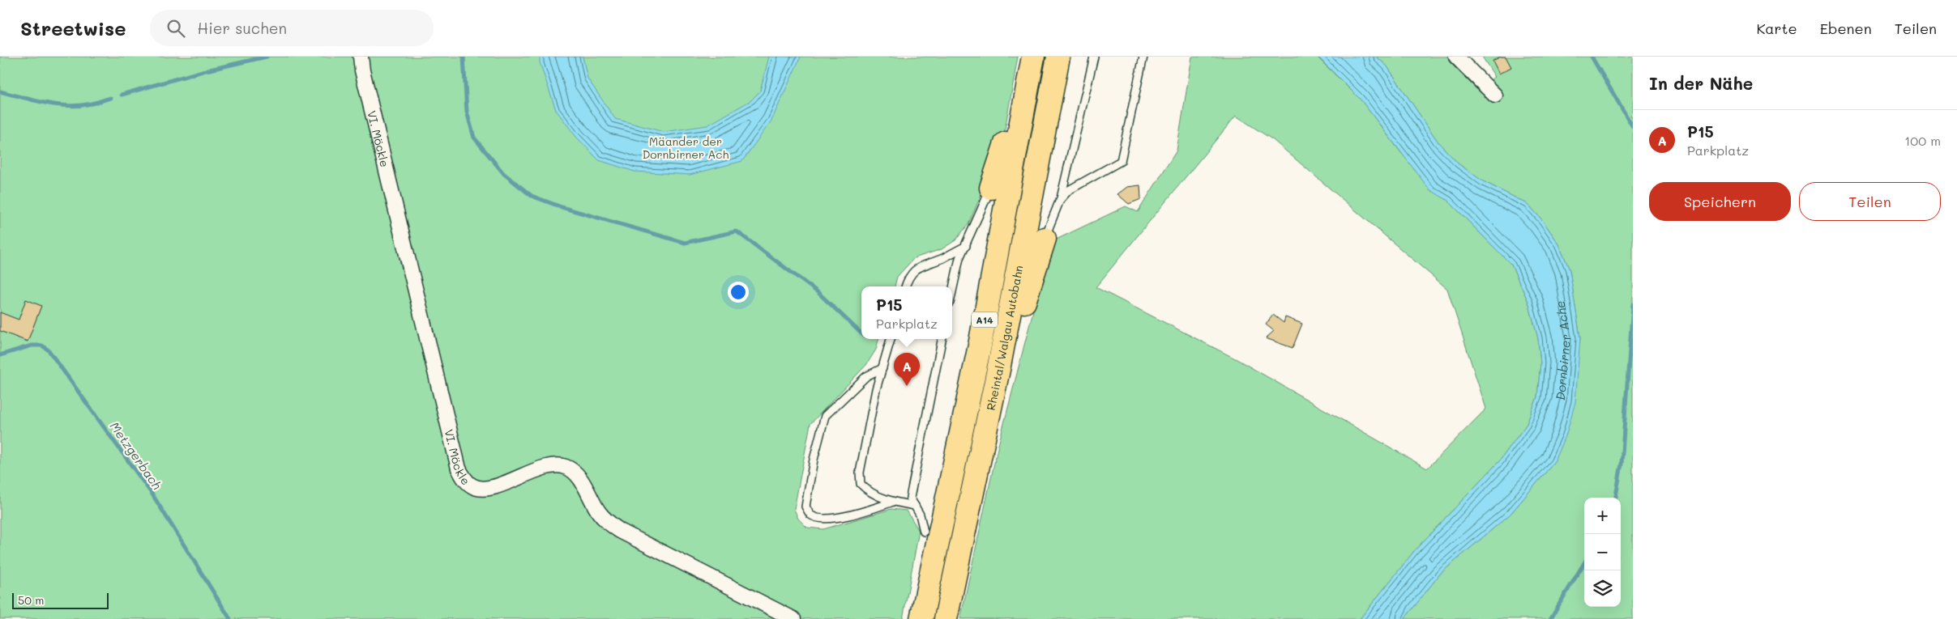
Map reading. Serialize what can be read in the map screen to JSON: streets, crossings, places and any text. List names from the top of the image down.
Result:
{
  "streets": {
    "highway": ["A14", "Rheintal/Walgau Autobahn"],
    "street": ["VI. Möckle"]
  },
  "water": ["Dornbirner Ache", "Metzgerbach"],
  "parks": ["Mäander der Dornbirner Ach"],
  "scale_bar": "50 m",
  "page": {
    "header": "Streetwise",
    "search": "Hier suchen",
    "nav": ["Karte", "Ebenen", "Teilen"],
    "heading": "In der Nähe",
    "list": [
      {
        "mark": "A",
        "name": "P15",
        "note": "Parkplatz",
        "value": "100 m"
      }
    ],
    "buttons": ["Speichern", "Teilen"],
    "popup": ["P15", "Parkplatz"],
    "pins": "A",
    "map_buttons": ["+", "−"],
    "scale": "50 m"
  }
}
